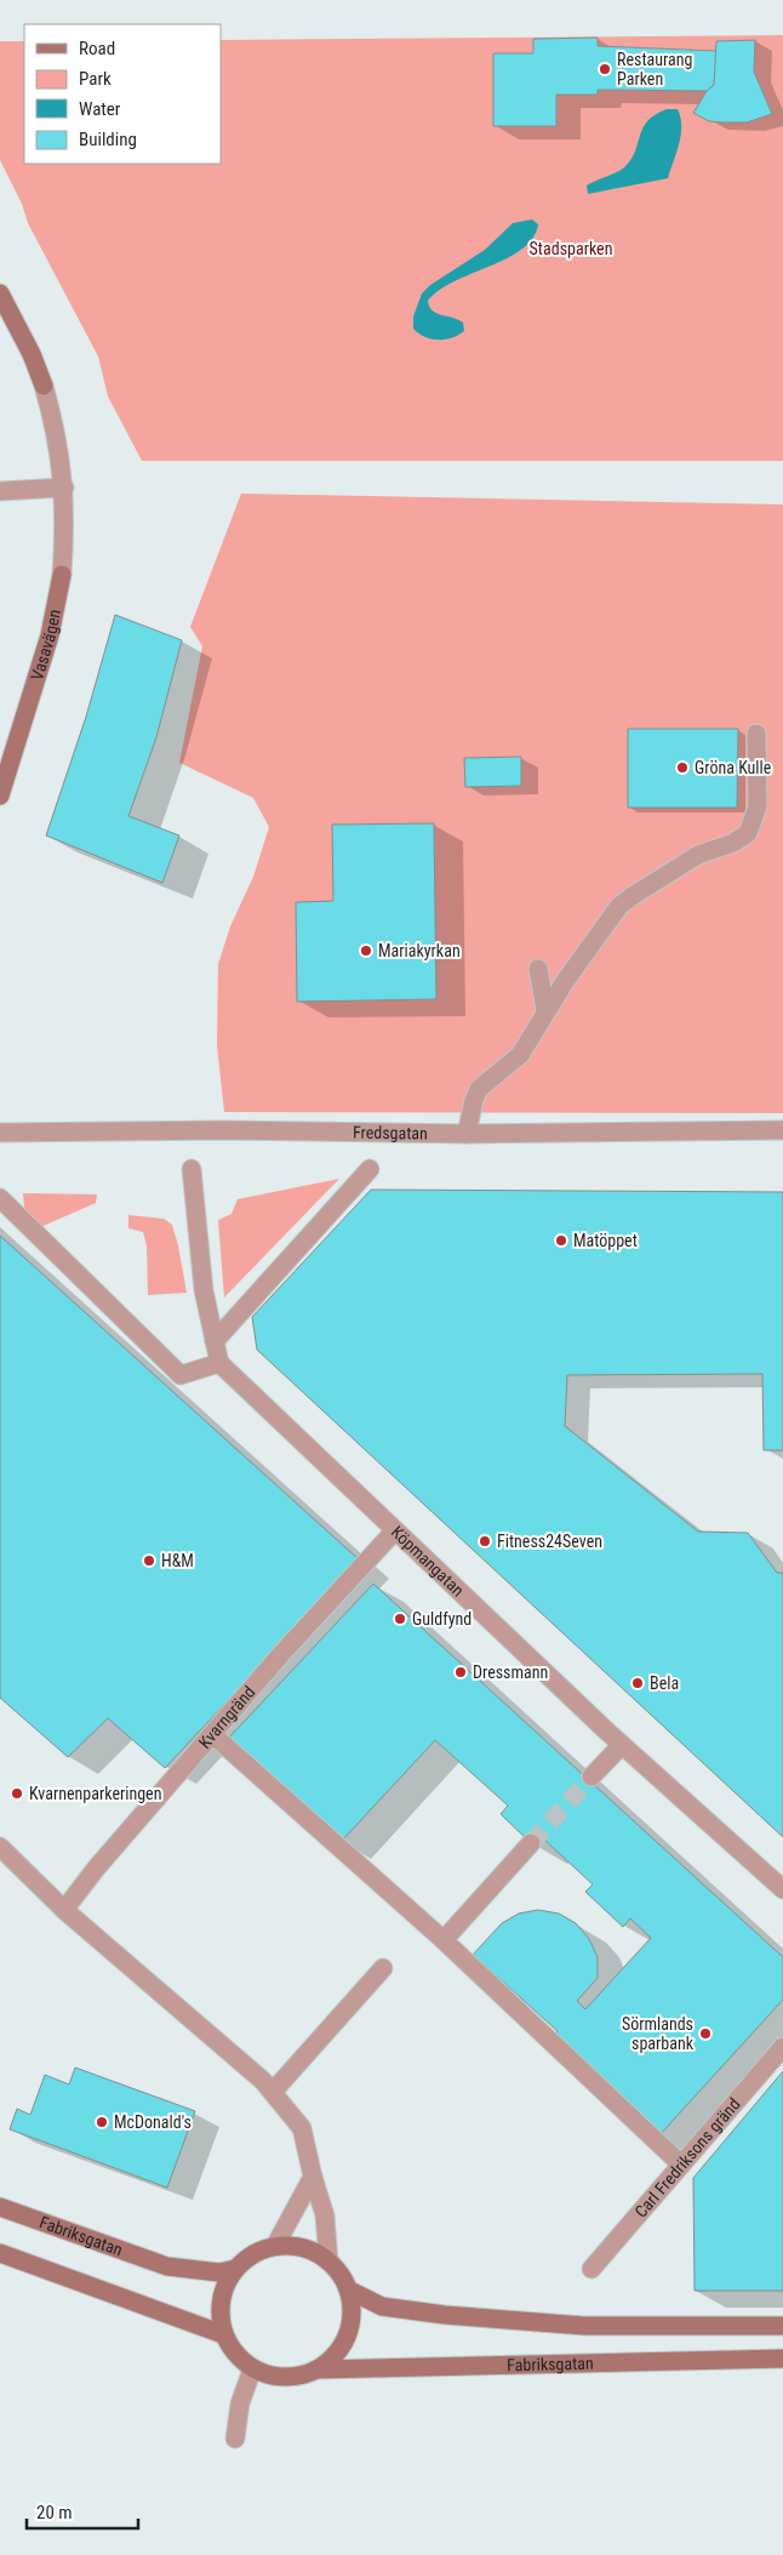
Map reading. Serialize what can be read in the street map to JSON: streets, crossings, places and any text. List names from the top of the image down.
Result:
{
  "streets": {
    "street": [
      "Vasavägen",
      "Fredsgatan",
      "Köpmangatan",
      "Kvarngränd",
      "Carl Fredriksons gränd",
      "Fabriksgatan"
    ]
  },
  "crossings": [
    ["Köpmangatan", "Kvarngränd"]
  ],
  "parks": ["Stadsparken"],
  "places": [
    "Restaurang Parken",
    "Gröna Kulle",
    "Mariakyrkan",
    "Matöppet",
    "Fitness24Seven",
    "H&M",
    "Guldfynd",
    "Dressmann",
    "Bela",
    "Kvarnenparkeringen",
    "Sörmlands sparbank",
    "McDonald's"
  ],
  "legend": [
    "Road",
    "Park",
    "Water",
    "Building"
  ],
  "scale_bar": "20 m"
}
